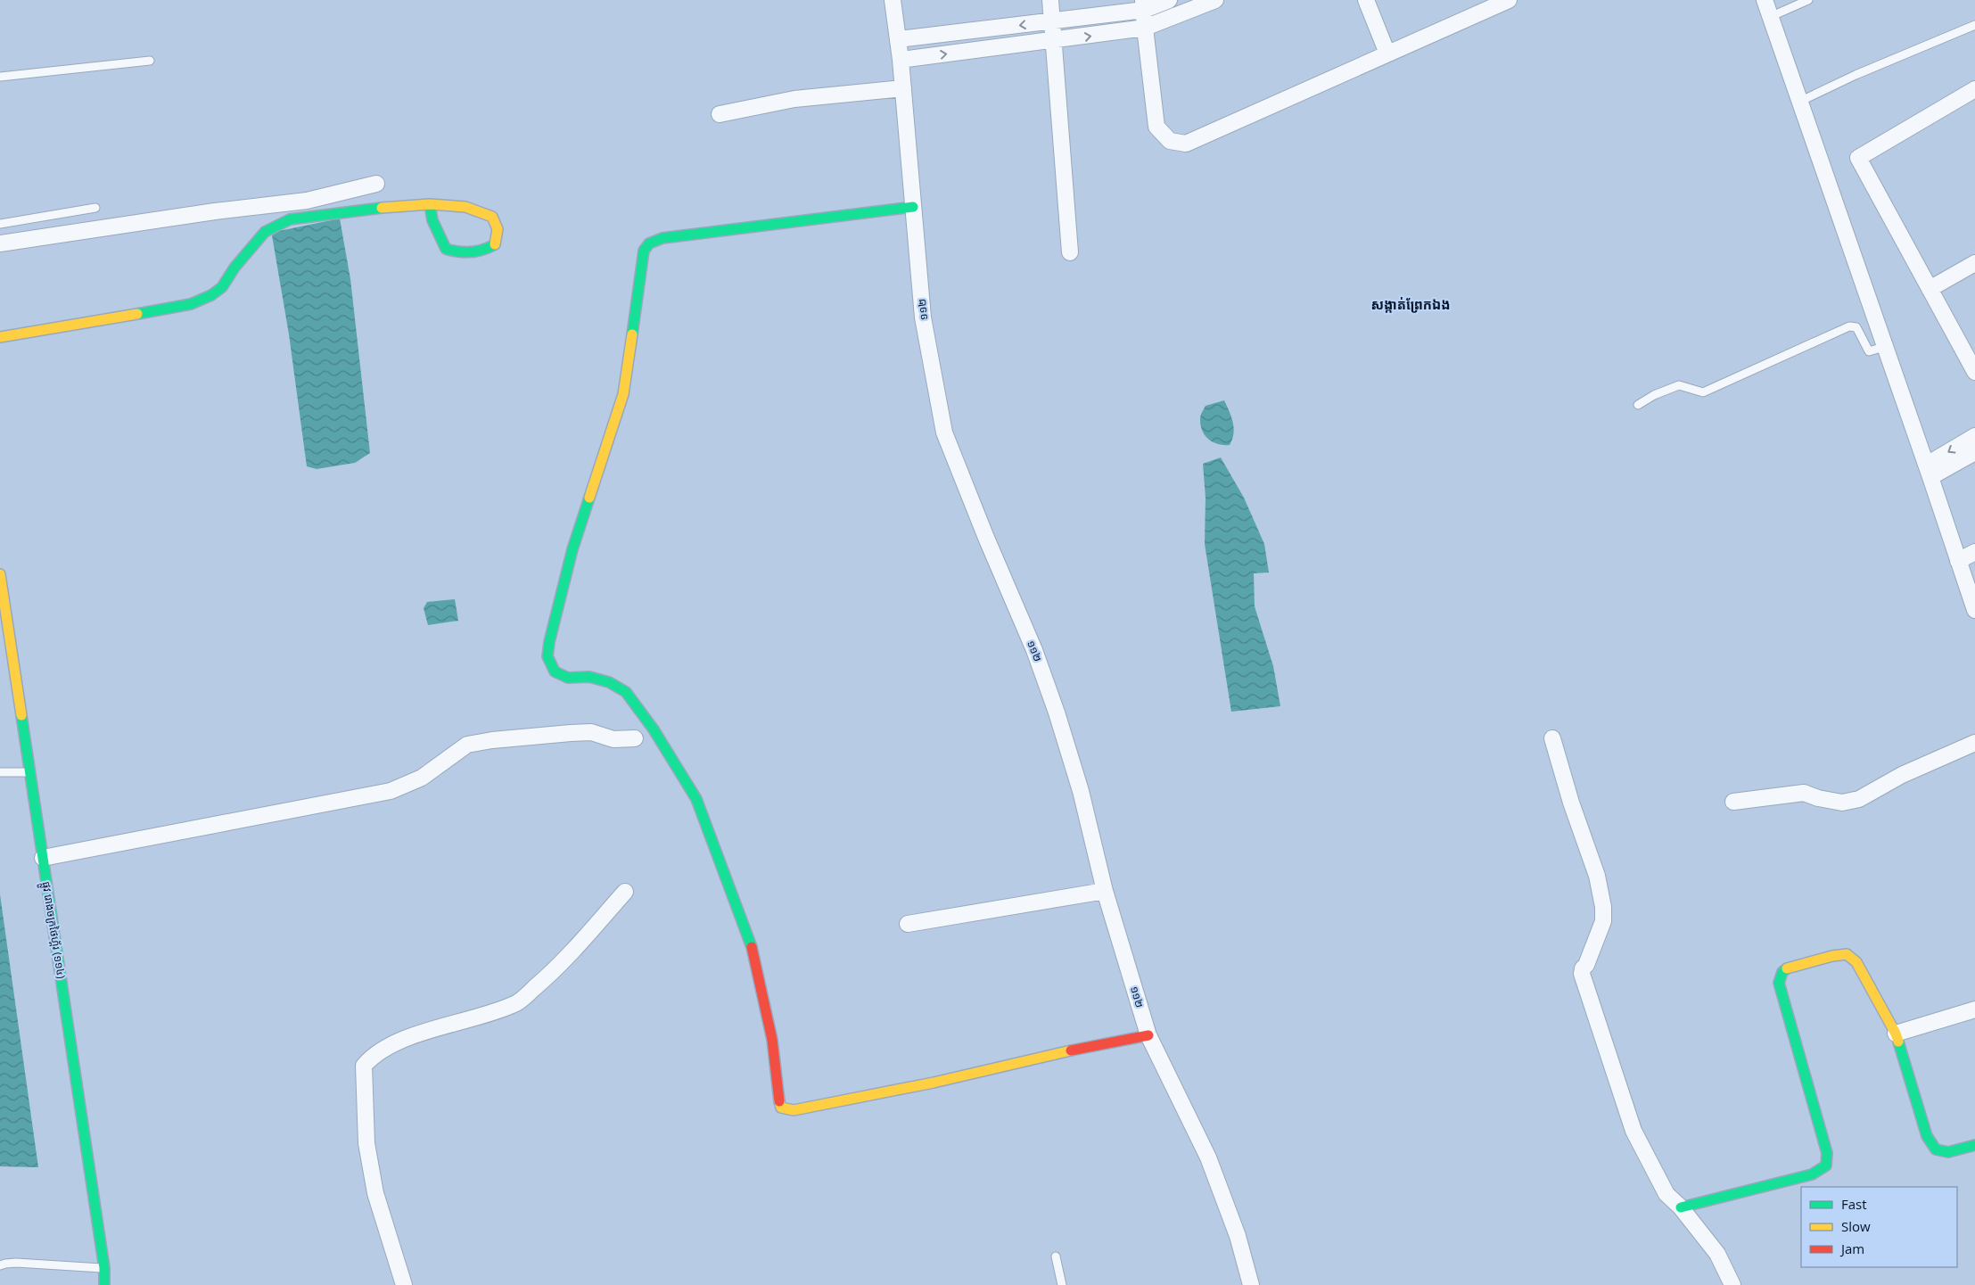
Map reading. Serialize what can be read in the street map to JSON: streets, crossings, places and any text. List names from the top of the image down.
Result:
{
  "streets": {
    "street": ["១១២", "ផ្លូវ រោងចក្រថៃហ្គ័រ (១១៤)"]
  },
  "districts": ["សង្កាត់ព្រែកឯង"],
  "legend": ["Fast", "Slow", "Jam"]
}
